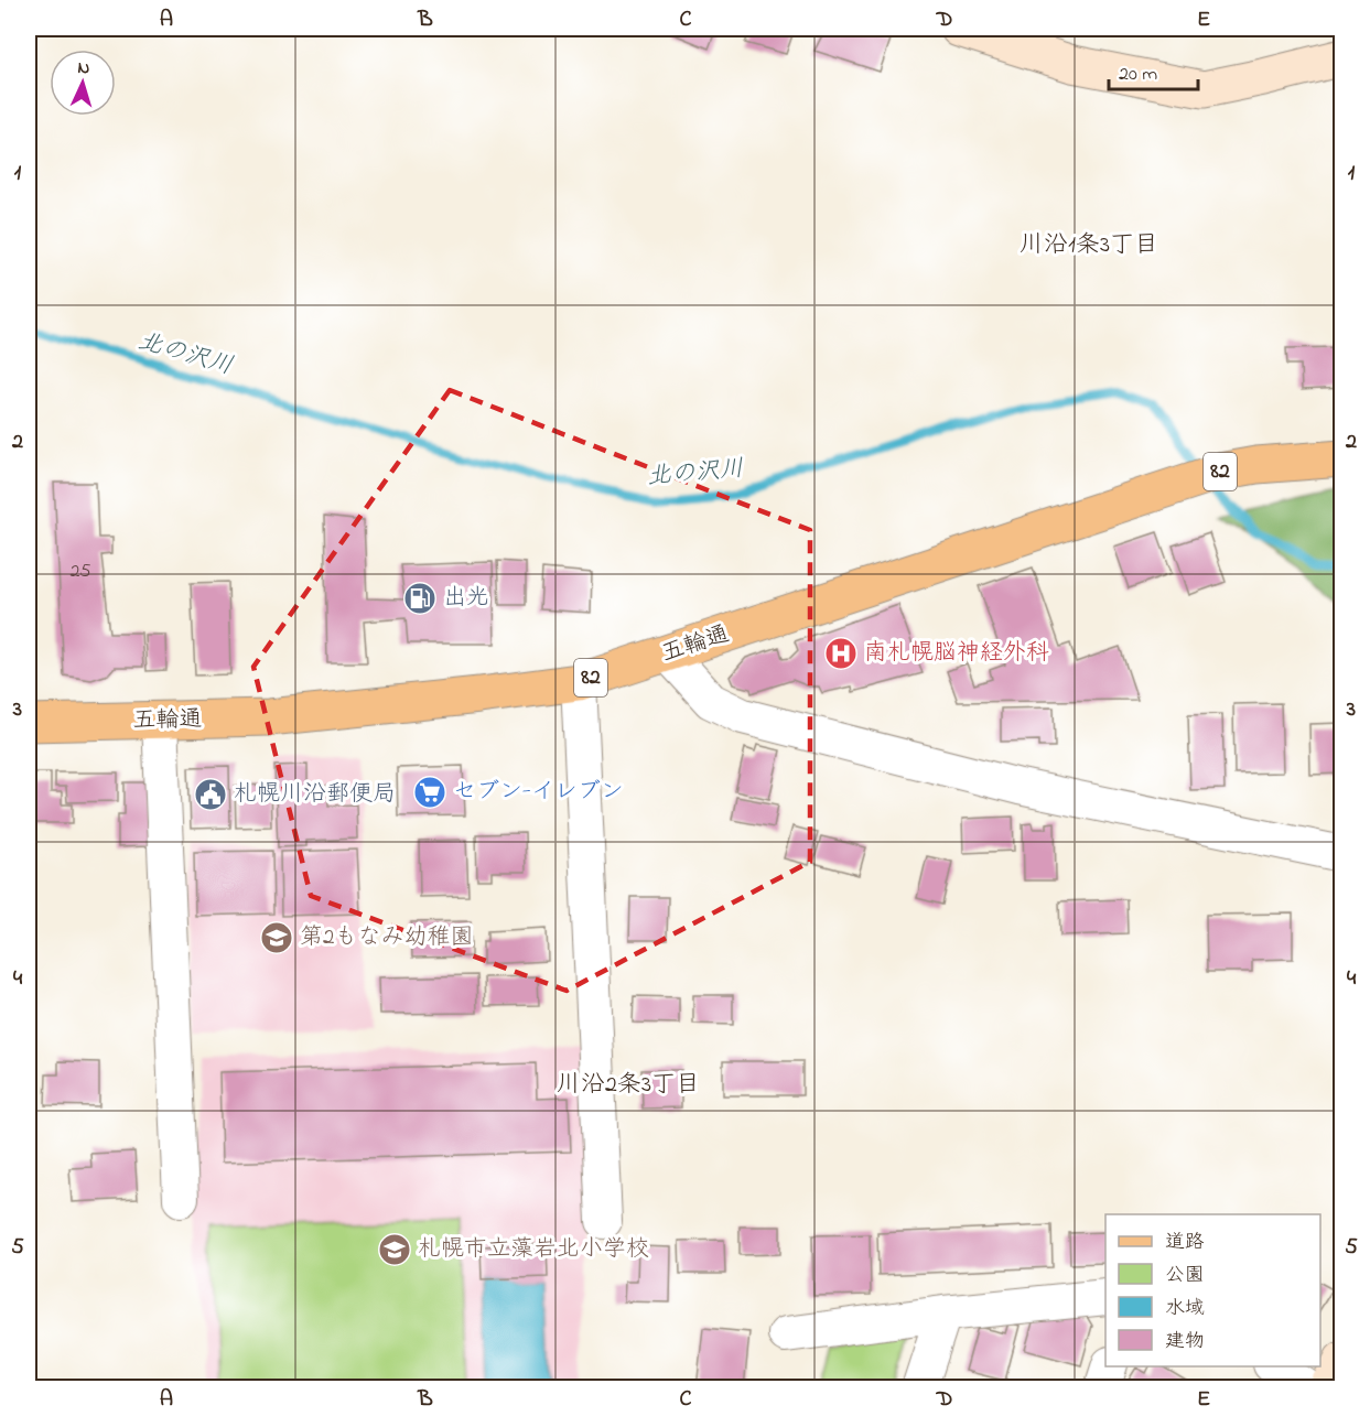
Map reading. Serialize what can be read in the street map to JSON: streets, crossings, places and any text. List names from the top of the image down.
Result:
{
  "streets": {
    "main road": ["82", "五輪通"]
  },
  "districts": ["川沿1条3丁目", "川沿2条3丁目"],
  "water": ["北の沢川"],
  "places": {
    "fuel station": ["出光"],
    "hospital": ["南札幌脳神経外科"],
    "supermarket": ["セブン-イレブン"],
    "public building": ["札幌川沿郵便局"],
    "school or university": ["第2もなみ幼稚園", "札幌市立藻岩北小学校"]
  },
  "house_numbers": ["25"],
  "legend": [
    "道路",
    "公園",
    "水域",
    "建物"
  ],
  "scale_bar": "20 m",
  "north": "top",
  "grid": {
    "columns": [
      "A",
      "B",
      "C",
      "D",
      "E"
    ],
    "rows": [
      "1",
      "2",
      "3",
      "4",
      "5"
    ]
  }
}
